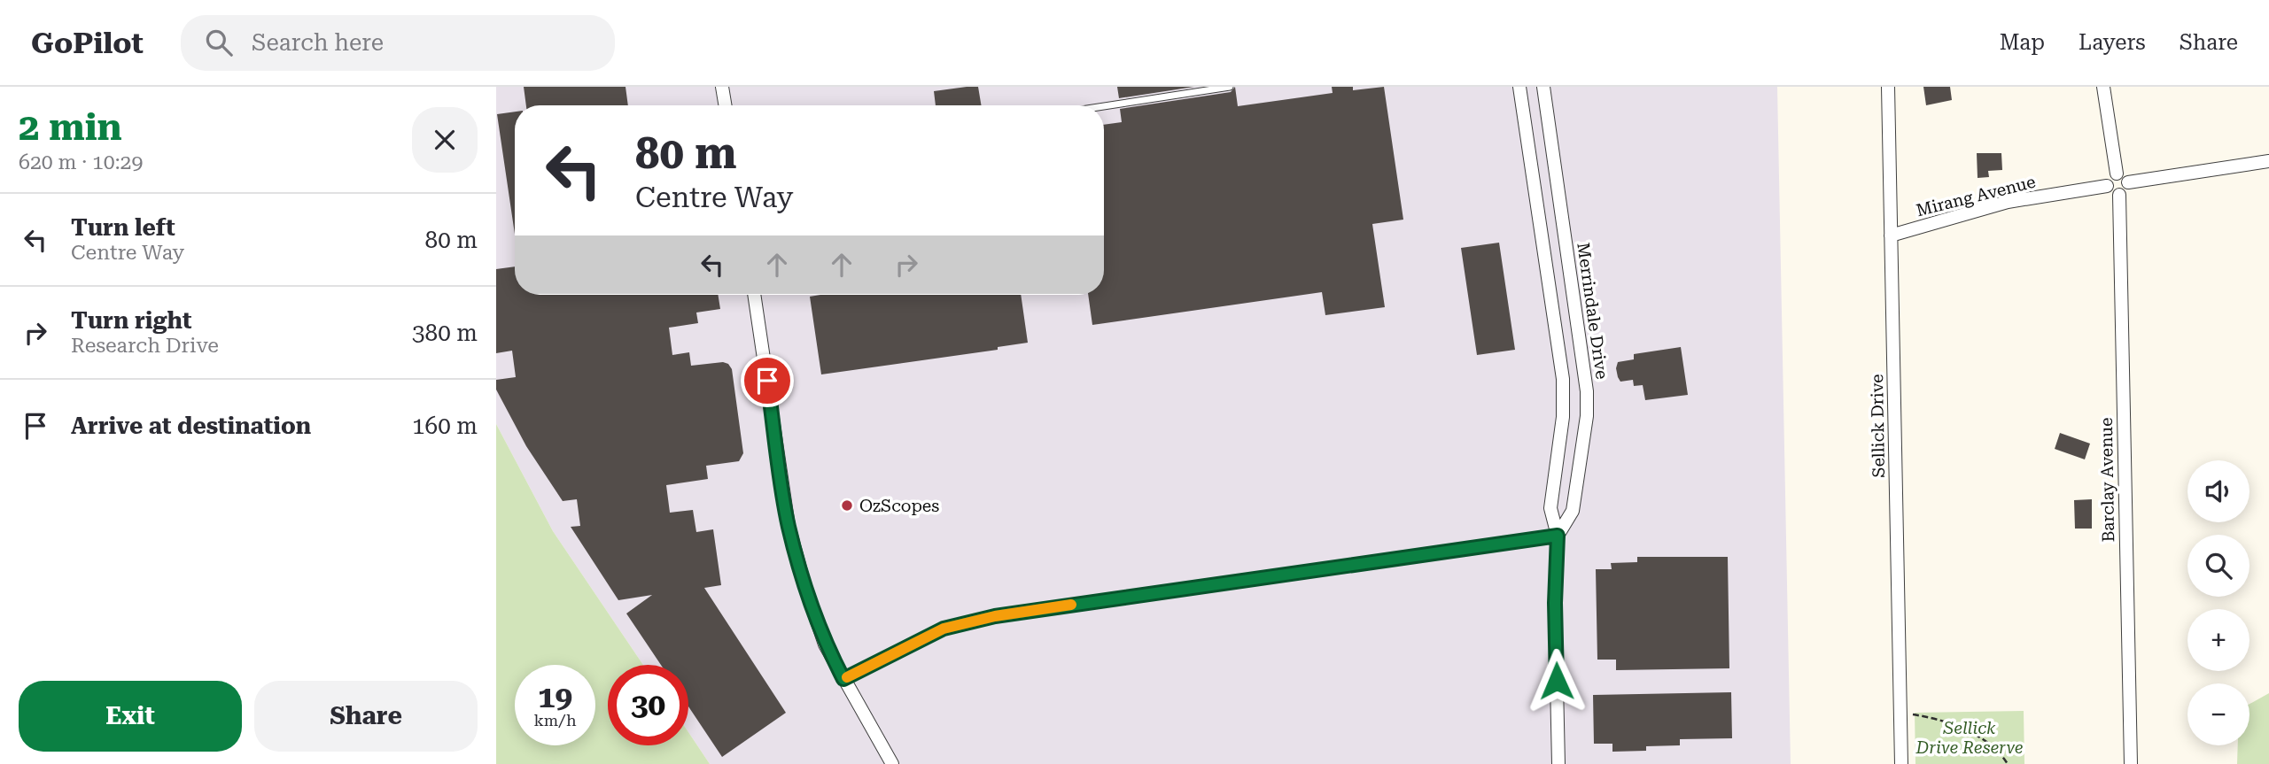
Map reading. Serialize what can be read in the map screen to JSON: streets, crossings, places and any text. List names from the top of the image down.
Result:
{
  "streets": {
    "street": [
      "Mirang Avenue",
      "Merrindale Drive",
      "Sellick Drive",
      "Barclay Avenue"
    ]
  },
  "crossings": [
    ["Mirang Avenue", "Sellick Drive"],
    ["Mirang Avenue", "Barclay Avenue"]
  ],
  "parks": ["Sellick Drive Reserve"],
  "places": ["OzScopes"],
  "page": {
    "header": "GoPilot",
    "search": "Search here",
    "nav": ["Map", "Layers", "Share"],
    "heading": ["2 min", "620 m · 10:29"],
    "turn": ["80 m", "Centre Way"],
    "list": [
      {
        "name": "Turn left",
        "note": "Centre Way",
        "value": "80 m"
      },
      {
        "name": "Turn right",
        "note": "Research Drive",
        "value": "380 m"
      },
      {
        "name": "Arrive at destination",
        "value": "160 m"
      }
    ],
    "map_buttons": ["+", "−"],
    "speed": "19 km/h",
    "limit": "30",
    "buttons": ["Exit", "Share"]
  }
}
